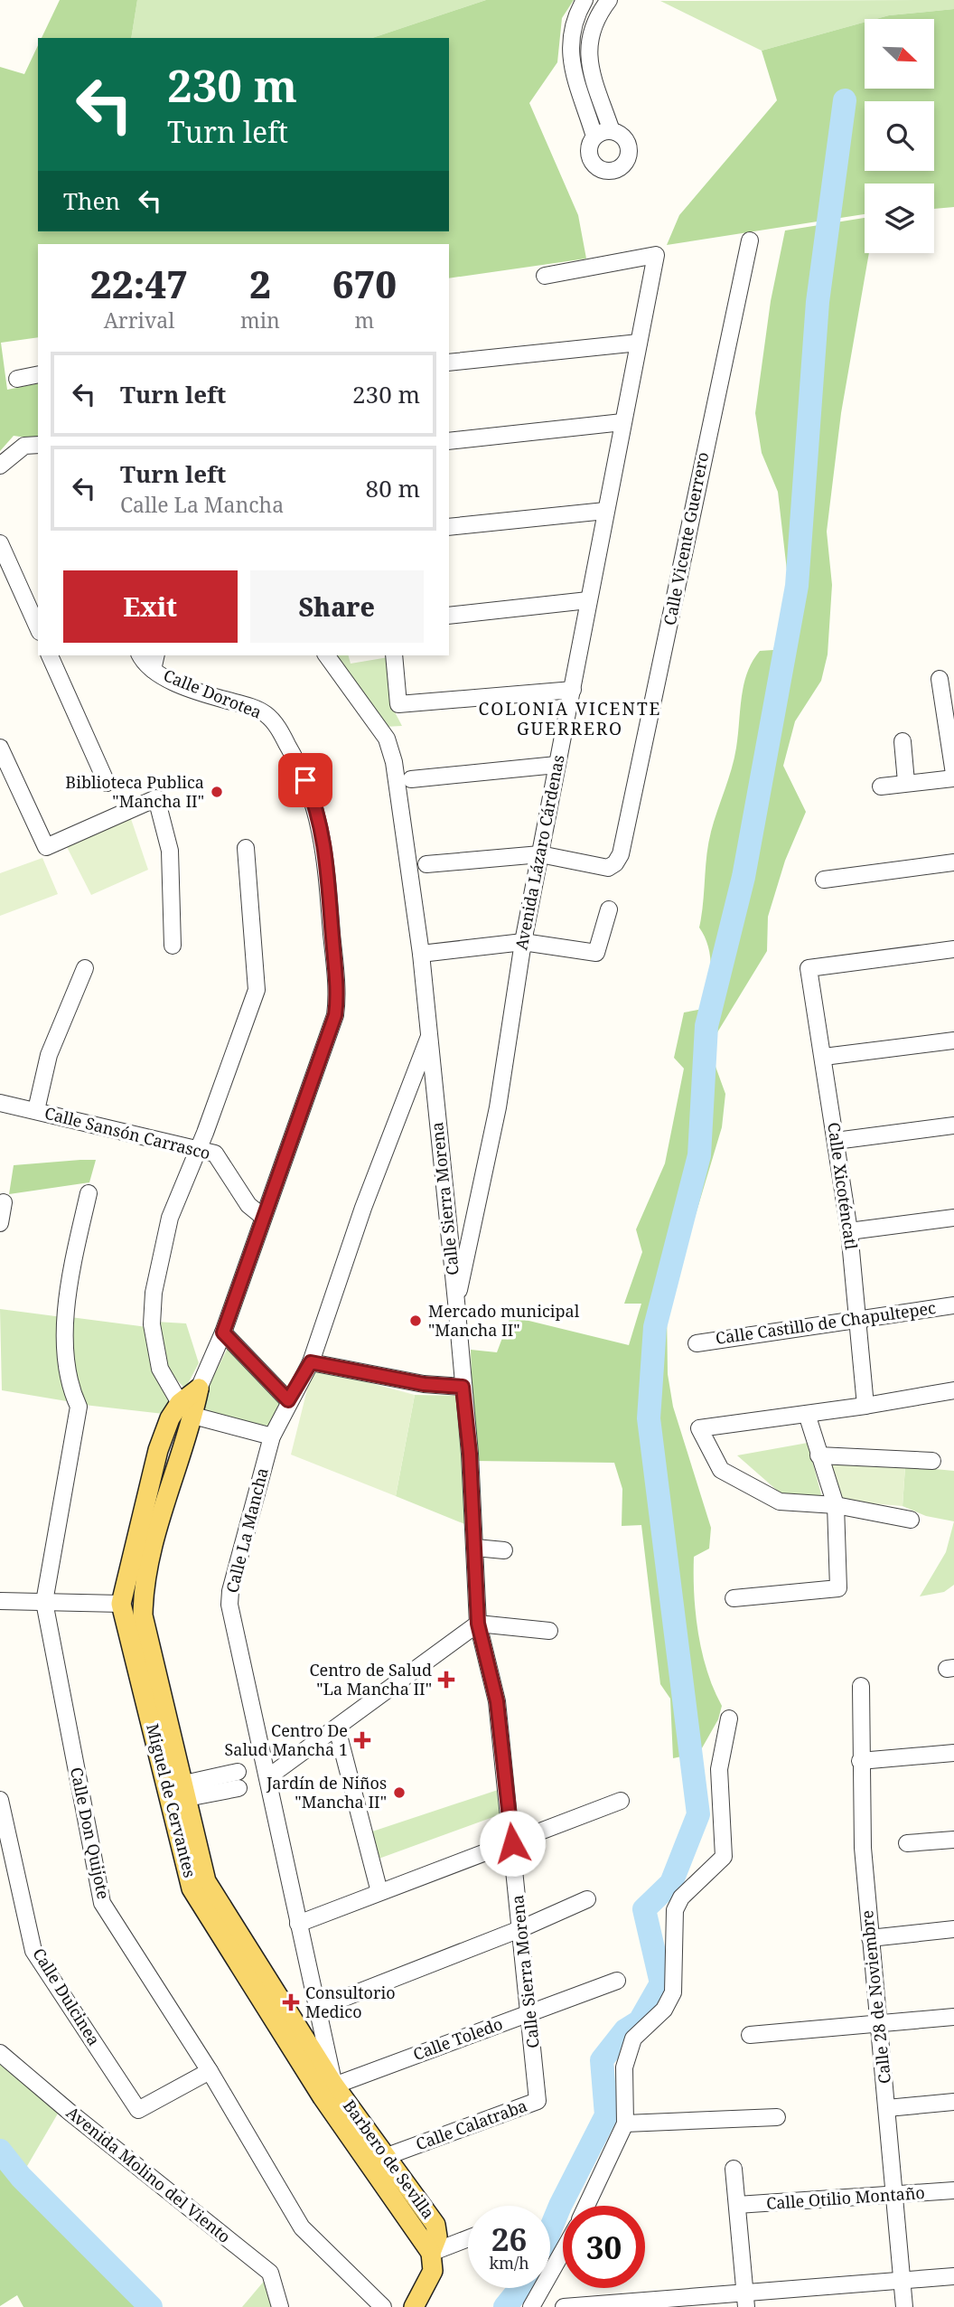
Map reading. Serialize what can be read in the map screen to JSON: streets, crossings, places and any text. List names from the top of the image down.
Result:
{
  "streets": {
    "main road": ["Calle Dorotea", "Miguel de Cervantes", "Barbero de Sevilla"],
    "street": [
      "Calle Vicente Guerrero",
      "Avenida Lázaro Cárdenas",
      "Calle Sansón Carrasco",
      "Calle Xicoténcatl",
      "Calle Sierra Morena",
      "Calle Castillo de Chapultepec",
      "Calle La Mancha",
      "Calle Don Quijote",
      "Calle Dulcinea",
      "Calle 28 de Noviembre",
      "Calle Toledo",
      "Calle Calatraba",
      "Avenida Molino del Viento",
      "Calle Otilio Montaño"
    ]
  },
  "crossings": [
    ["Calle Vicente Guerrero", "Avenida Lázaro Cárdenas"],
    ["Calle Dorotea", "Calle Sansón Carrasco"],
    ["Calle Dorotea", "Miguel de Cervantes"],
    ["Calle Dorotea", "Barbero de Sevilla"],
    ["Avenida Lázaro Cárdenas", "Calle Sierra Morena"],
    ["Calle Xicoténcatl", "Calle Castillo de Chapultepec"],
    ["Calle Sierra Morena", "Calle La Mancha"],
    ["Calle Sierra Morena", "Calle Toledo"],
    ["Calle Sierra Morena", "Calle Calatraba"],
    ["Calle La Mancha", "Calle Toledo"],
    ["Calle La Mancha", "Barbero de Sevilla"],
    ["Miguel de Cervantes", "Calle Calatraba"],
    ["Miguel de Cervantes", "Barbero de Sevilla"],
    ["Calle Don Quijote", "Calle Dulcinea"],
    ["Calle 28 de Noviembre", "Calle Otilio Montaño"],
    ["Calle Toledo", "Barbero de Sevilla"],
    ["Calle Calatraba", "Barbero de Sevilla"]
  ],
  "districts": ["COLONIA VICENTE GUERRERO"],
  "places": {
    "other": ["Biblioteca Publica \"Mancha II\"", "Mercado municipal \"Mancha II\"", "Jardín de Niños \"Mancha II\""],
    "health": ["Centro de Salud \"La Mancha II\"", "Centro De Salud Mancha 1", "Consultorio Medico"]
  },
  "north": "bottom right",
  "page": {
    "turn": ["230 m", "Turn left"],
    "then": "Then",
    "eta": [
      "22:47",
      "Arrival",
      "2",
      "min",
      "670",
      "m"
    ],
    "list": [
      {
        "name": "Turn left",
        "value": "230 m"
      },
      {
        "name": "Turn left",
        "note": "Calle La Mancha",
        "value": "80 m"
      }
    ],
    "buttons": ["Exit", "Share"],
    "speed": "26 km/h",
    "limit": "30"
  }
}
